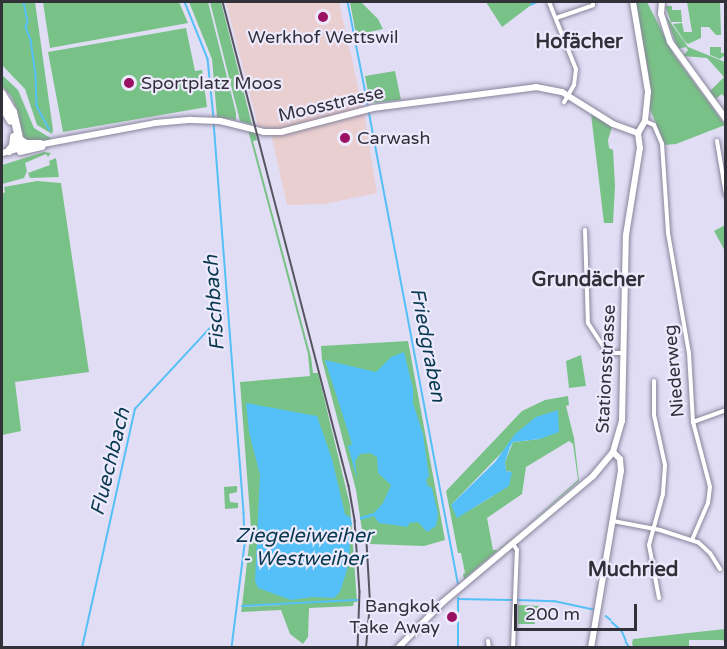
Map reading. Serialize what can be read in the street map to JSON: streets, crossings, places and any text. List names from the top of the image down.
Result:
{
  "streets": {
    "main road": ["Moosstrasse", "Stationsstrasse"],
    "street": ["Niederweg"]
  },
  "crossings": [
    ["Moosstrasse", "Stationsstrasse"]
  ],
  "districts": ["Hofächer", "Grundächer", "Muchried"],
  "water": [
    "Fischbach",
    "Friedgraben",
    "Fluechbach",
    "Ziegeleiweiher - Westweiher"
  ],
  "places": [
    "Werkhof Wettswil",
    "Sportplatz Moos",
    "Carwash",
    "Bangkok Take Away"
  ],
  "scale_bar": "200 m"
}
